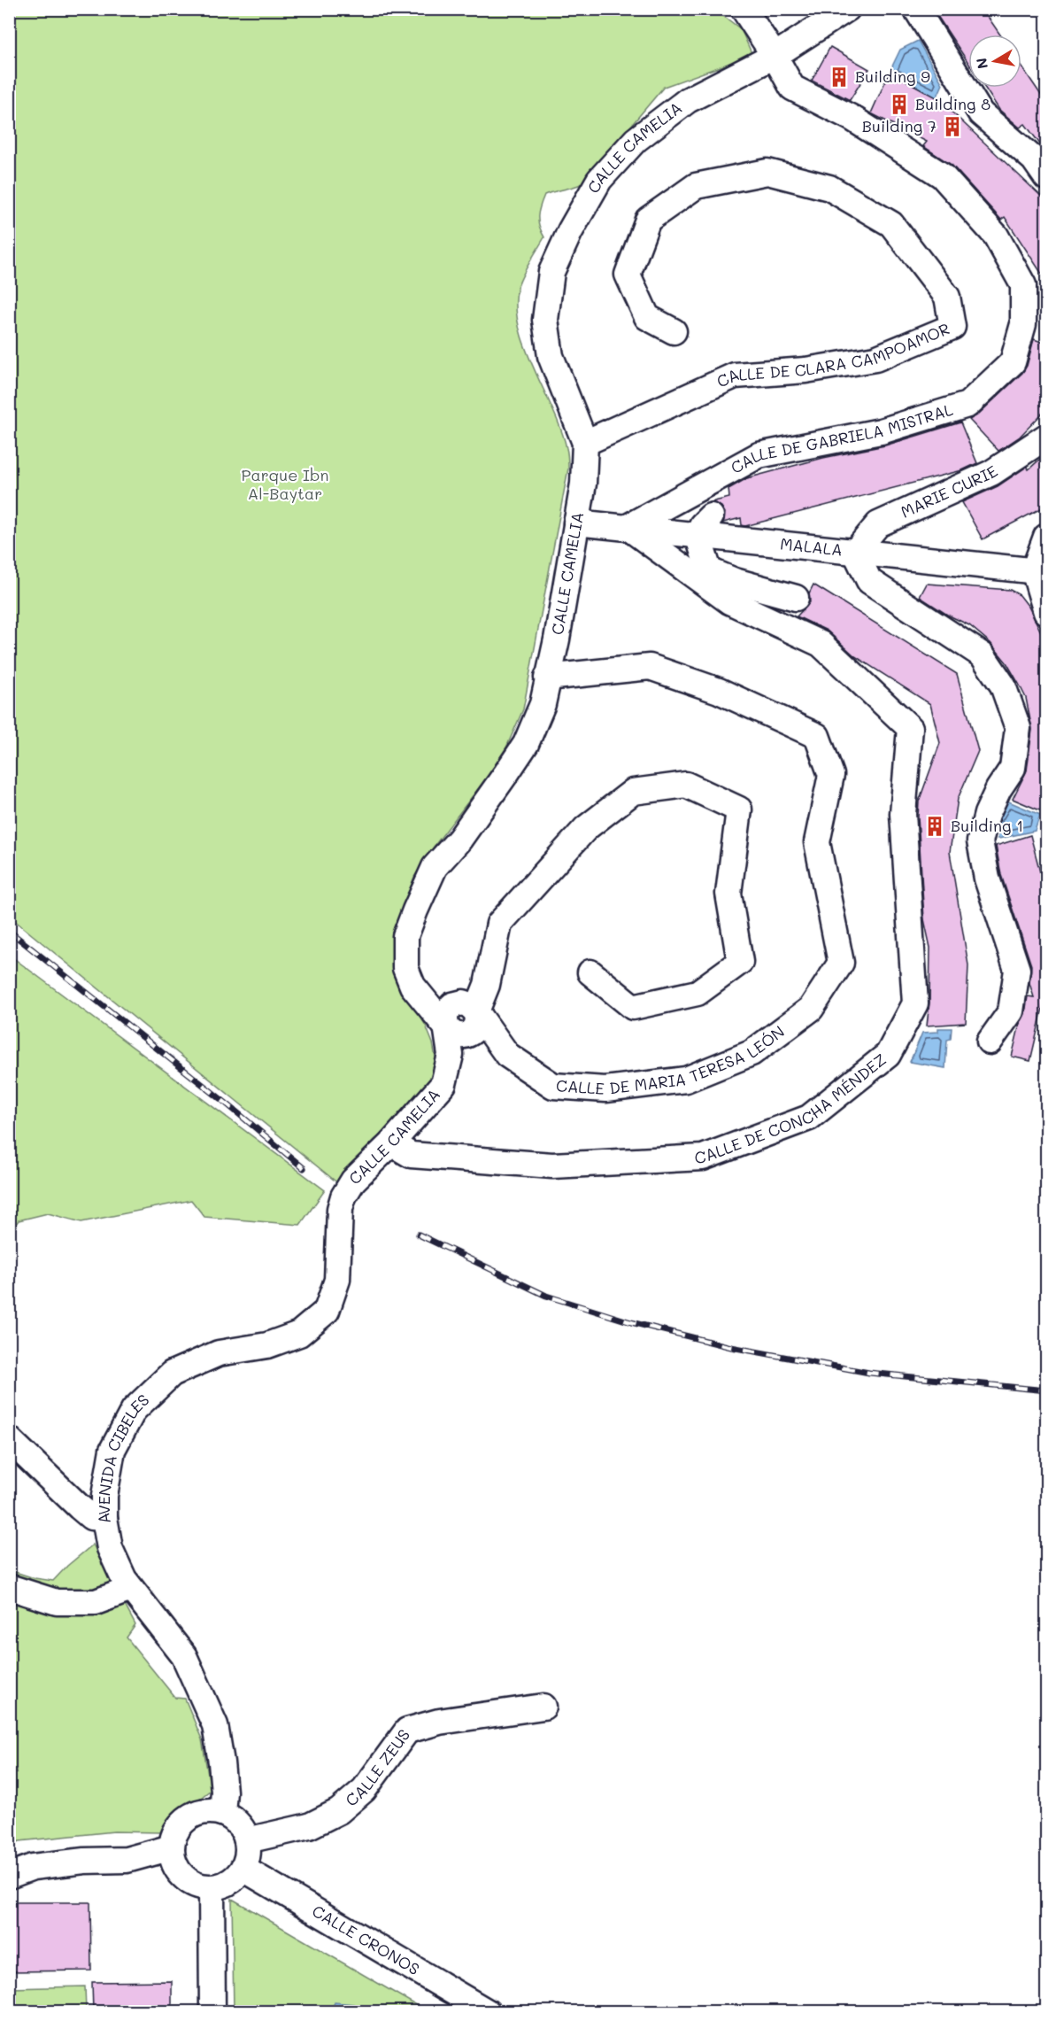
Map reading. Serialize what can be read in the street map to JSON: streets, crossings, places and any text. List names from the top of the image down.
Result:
{
  "streets": {
    "street": [
      "CALLE CAMELIA",
      "CALLE DE CLARA CAMPOAMOR",
      "CALLE DE GABRIELA MISTRAL",
      "MARIE CURIE",
      "MALALA",
      "CALLE DE MARIA TERESA LEÓN",
      "CALLE DE CONCHA MÉNDEZ",
      "AVENIDA CIBELES",
      "CALLE ZEUS",
      "CALLE CRONOS"
    ]
  },
  "crossings": [
    ["CALLE CAMELIA", "CALLE DE CLARA CAMPOAMOR"],
    ["CALLE CAMELIA", "CALLE DE GABRIELA MISTRAL"],
    ["CALLE CAMELIA", "MALALA"],
    ["CALLE CAMELIA", "CALLE DE MARIA TERESA LEÓN"],
    ["CALLE CAMELIA", "CALLE DE CONCHA MÉNDEZ"],
    ["CALLE CAMELIA", "AVENIDA CIBELES"],
    ["CALLE DE GABRIELA MISTRAL", "MALALA"],
    ["CALLE DE GABRIELA MISTRAL", "CALLE DE CONCHA MÉNDEZ"],
    ["MARIE CURIE", "MALALA"],
    ["MALALA", "CALLE DE CONCHA MÉNDEZ"],
    ["AVENIDA CIBELES", "CALLE ZEUS"],
    ["AVENIDA CIBELES", "CALLE CRONOS"],
    ["CALLE ZEUS", "CALLE CRONOS"]
  ],
  "parks": ["Parque Ibn Al-Baytar"],
  "places": {
    "building": [
      "Building 9",
      "Building 8",
      "Building 7",
      "Building 1"
    ]
  },
  "north": "left"
}
